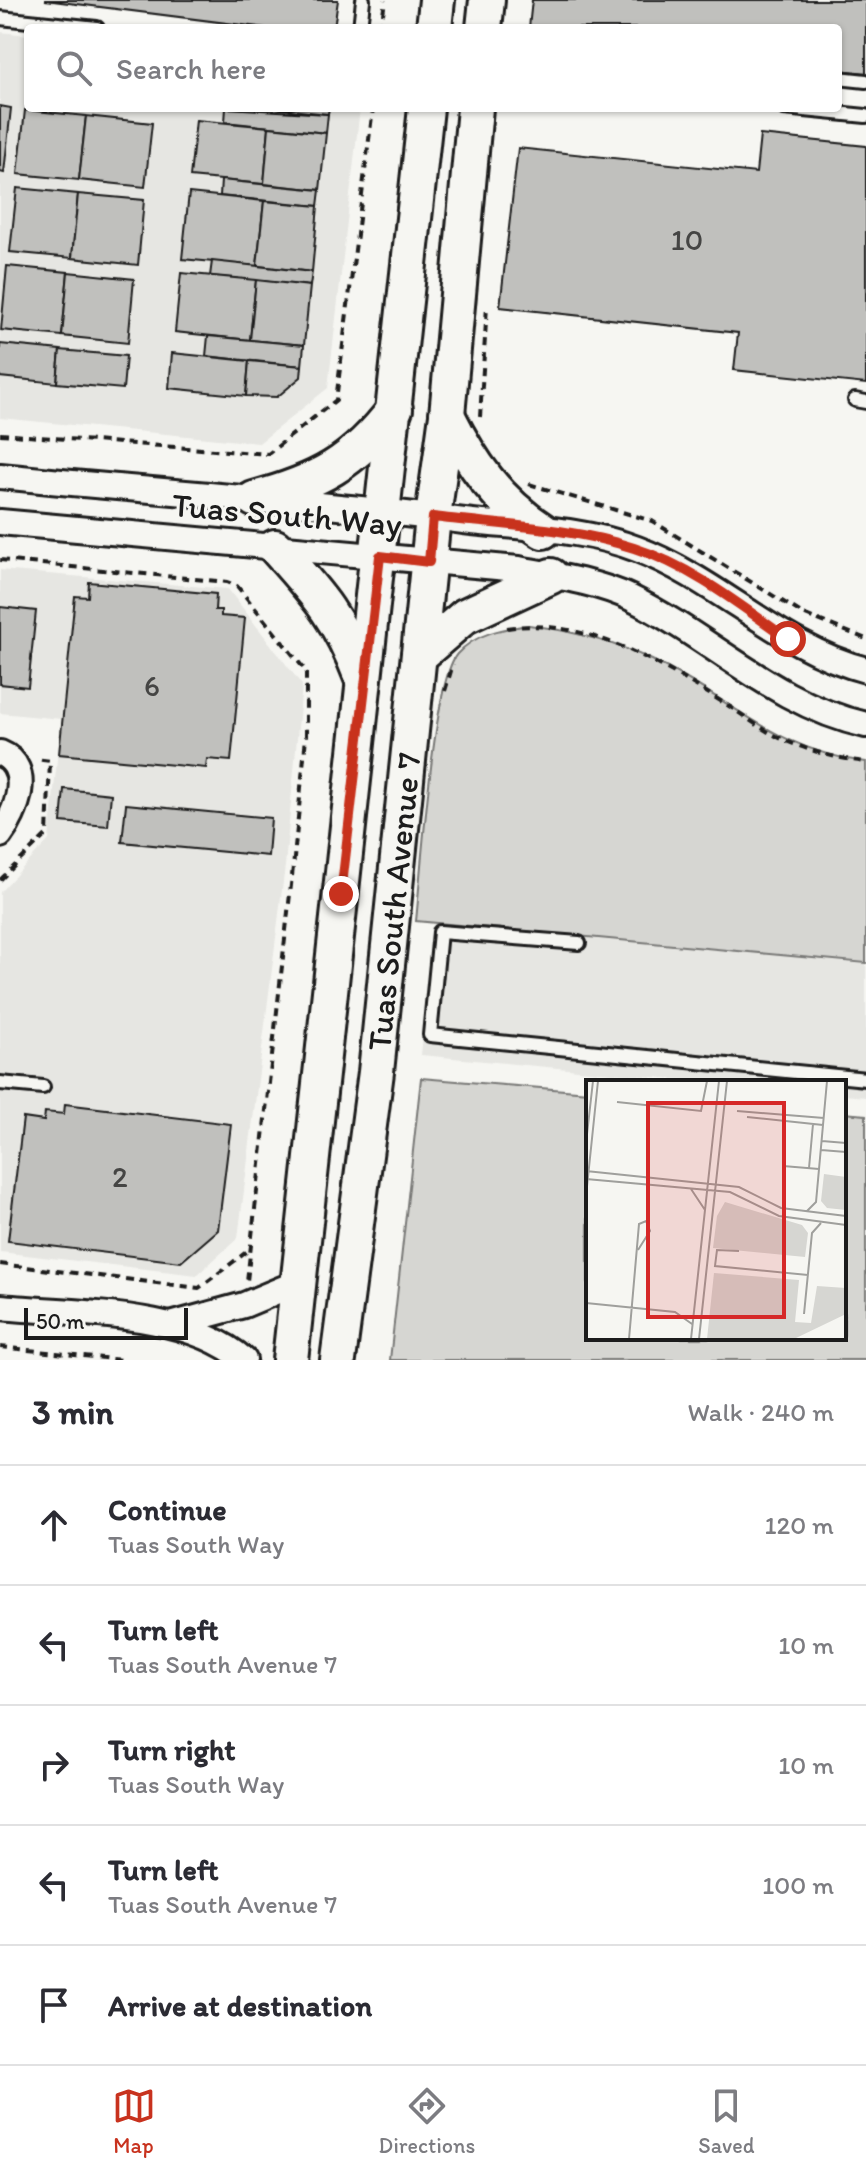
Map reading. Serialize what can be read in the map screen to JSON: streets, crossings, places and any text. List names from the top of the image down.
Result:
{
  "streets": {
    "street": ["Tuas South Way", "Tuas South Avenue 7"]
  },
  "crossings": [
    ["Tuas South Way", "Tuas South Avenue 7"]
  ],
  "house_numbers": ["10", "6", "2"],
  "scale_bar": "50 m",
  "page": {
    "search": "Search here",
    "scale": "50 m",
    "heading": ["3 min", "Walk · 240 m"],
    "list": [
      ["Continue", "Tuas South Way", "120 m"],
      ["Turn left", "Tuas South Avenue 7", "10 m"],
      ["Turn right", "Tuas South Way", "10 m"],
      ["Turn left", "Tuas South Avenue 7", "100 m"],
      "Arrive at destination"
    ],
    "nav": ["Map", "Directions", "Saved"]
  }
}
